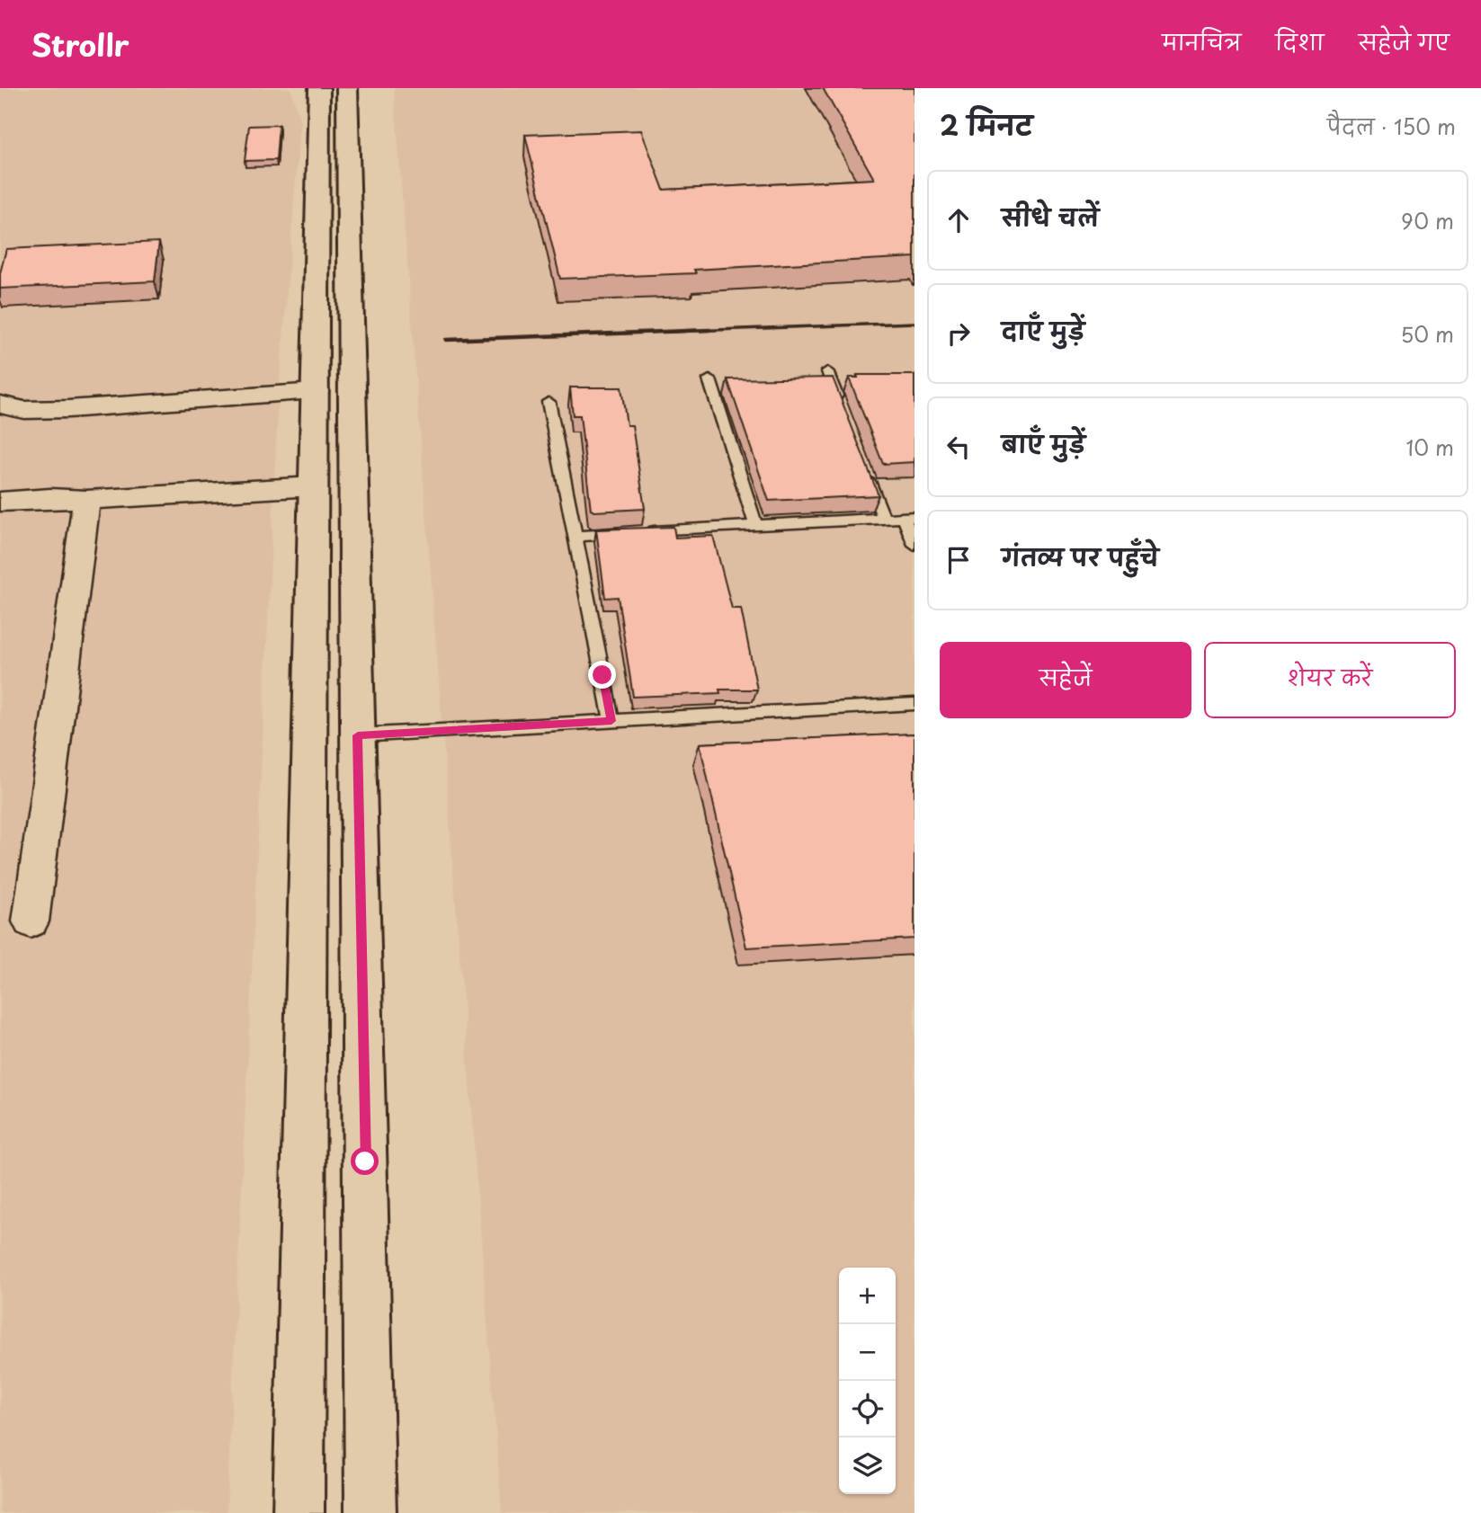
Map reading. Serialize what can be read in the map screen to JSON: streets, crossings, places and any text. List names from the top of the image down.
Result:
{
  "page": {
    "header": "Strollr",
    "nav": ["मानचित्र", "दिशा", "सहेजे गए"],
    "heading": ["2 मिनट", "पैदल · 150 m"],
    "list": [
      ["सीधे चलें", "90 m"],
      ["दाएँ मुड़ें", "50 m"],
      ["बाएँ मुड़ें", "10 m"],
      "गंतव्य पर पहुँचे"
    ],
    "buttons": ["सहेजें", "शेयर करें"],
    "map_buttons": ["+", "−"]
  }
}
